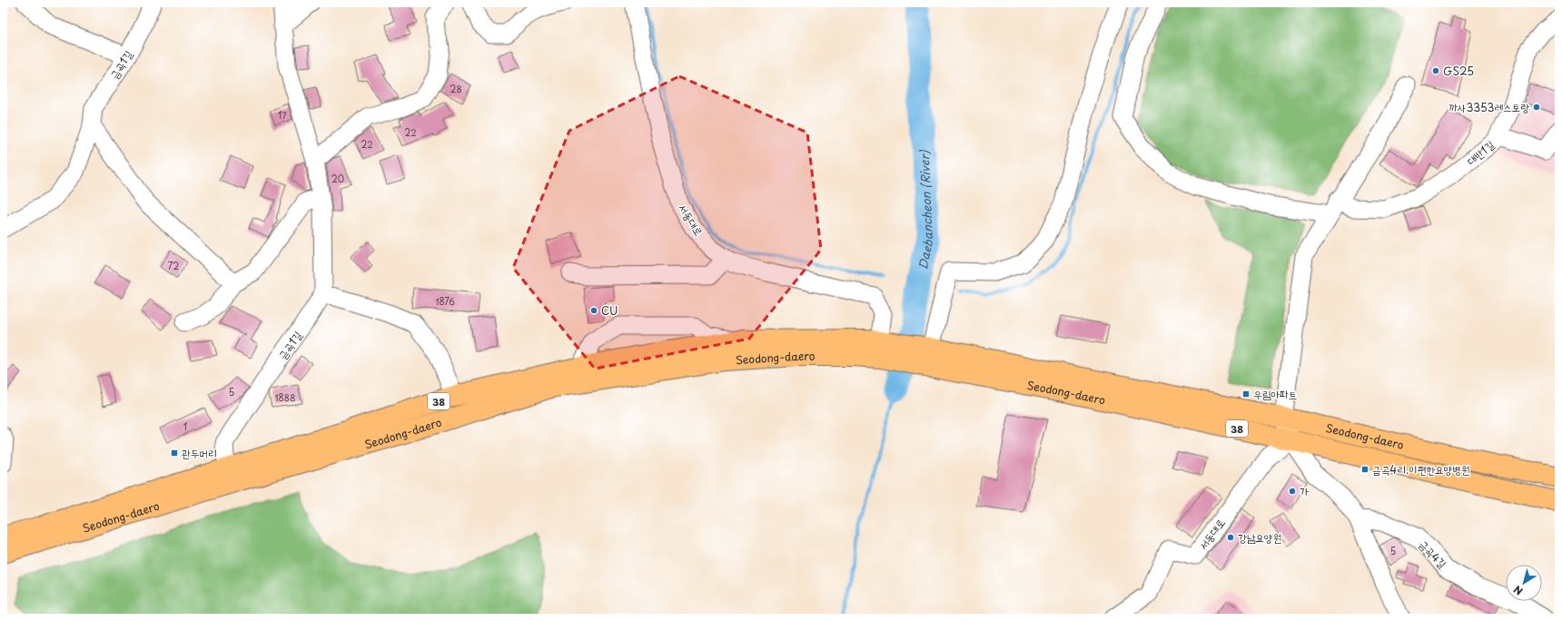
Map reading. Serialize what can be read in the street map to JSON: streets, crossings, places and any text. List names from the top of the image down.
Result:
{
  "streets": {
    "main road": ["Seodong-daero", "38"],
    "street": [
      "금곡1길",
      "대반1길",
      "서동대로",
      "금곡4길"
    ]
  },
  "crossings": [
    ["금곡1길", "Seodong-daero"],
    ["서동대로", "Seodong-daero"]
  ],
  "water": ["Daebancheon (River)"],
  "places": {
    "other": [
      "GS25",
      "까사3353레스토랑",
      "CU",
      "가",
      "강남요양원"
    ],
    "transit": ["우림아파트", "관두머리", "금곡4리.이편한요양병원"]
  },
  "house_numbers": [
    "28",
    "17",
    "22",
    "22",
    "20",
    "72",
    "1876",
    "5",
    "1888",
    "1",
    "5"
  ],
  "north": "bottom left"
}
